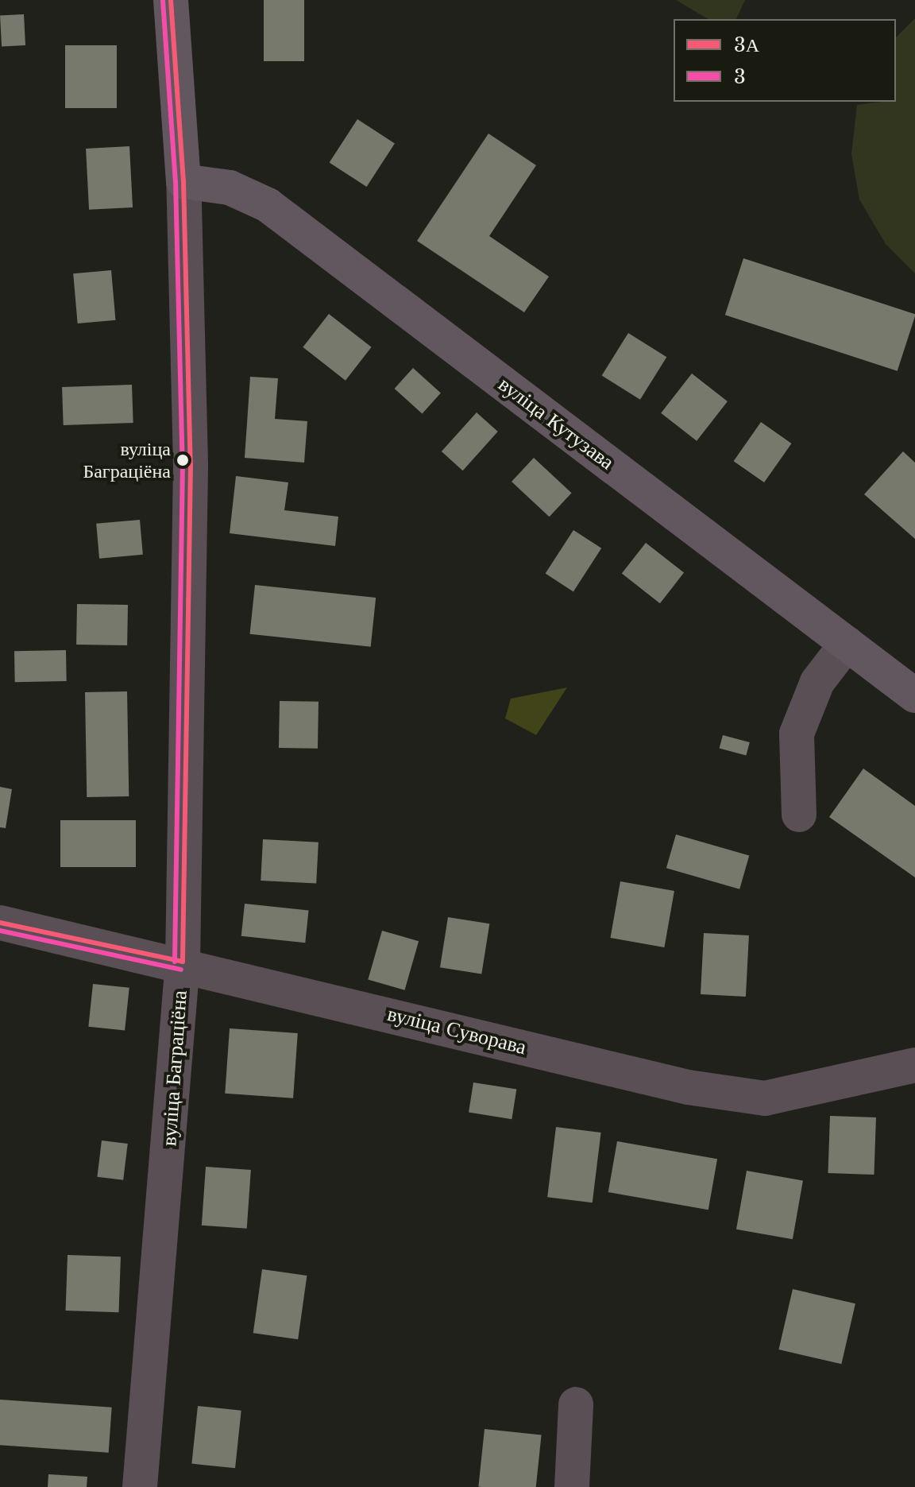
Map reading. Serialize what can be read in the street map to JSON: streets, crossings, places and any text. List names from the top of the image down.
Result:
{
  "streets": {
    "main road": ["вуліца Кутузава", "вуліца Баграціёна"],
    "street": ["вуліца Суворава"]
  },
  "crossings": [
    ["вуліца Кутузава", "вуліца Баграціёна"],
    ["вуліца Суворава", "вуліца Баграціёна"]
  ],
  "places": ["вуліца Баграціёна"],
  "lines": ["transit line 3А", "transit line 3"],
  "legend": ["3А", "3"]
}
